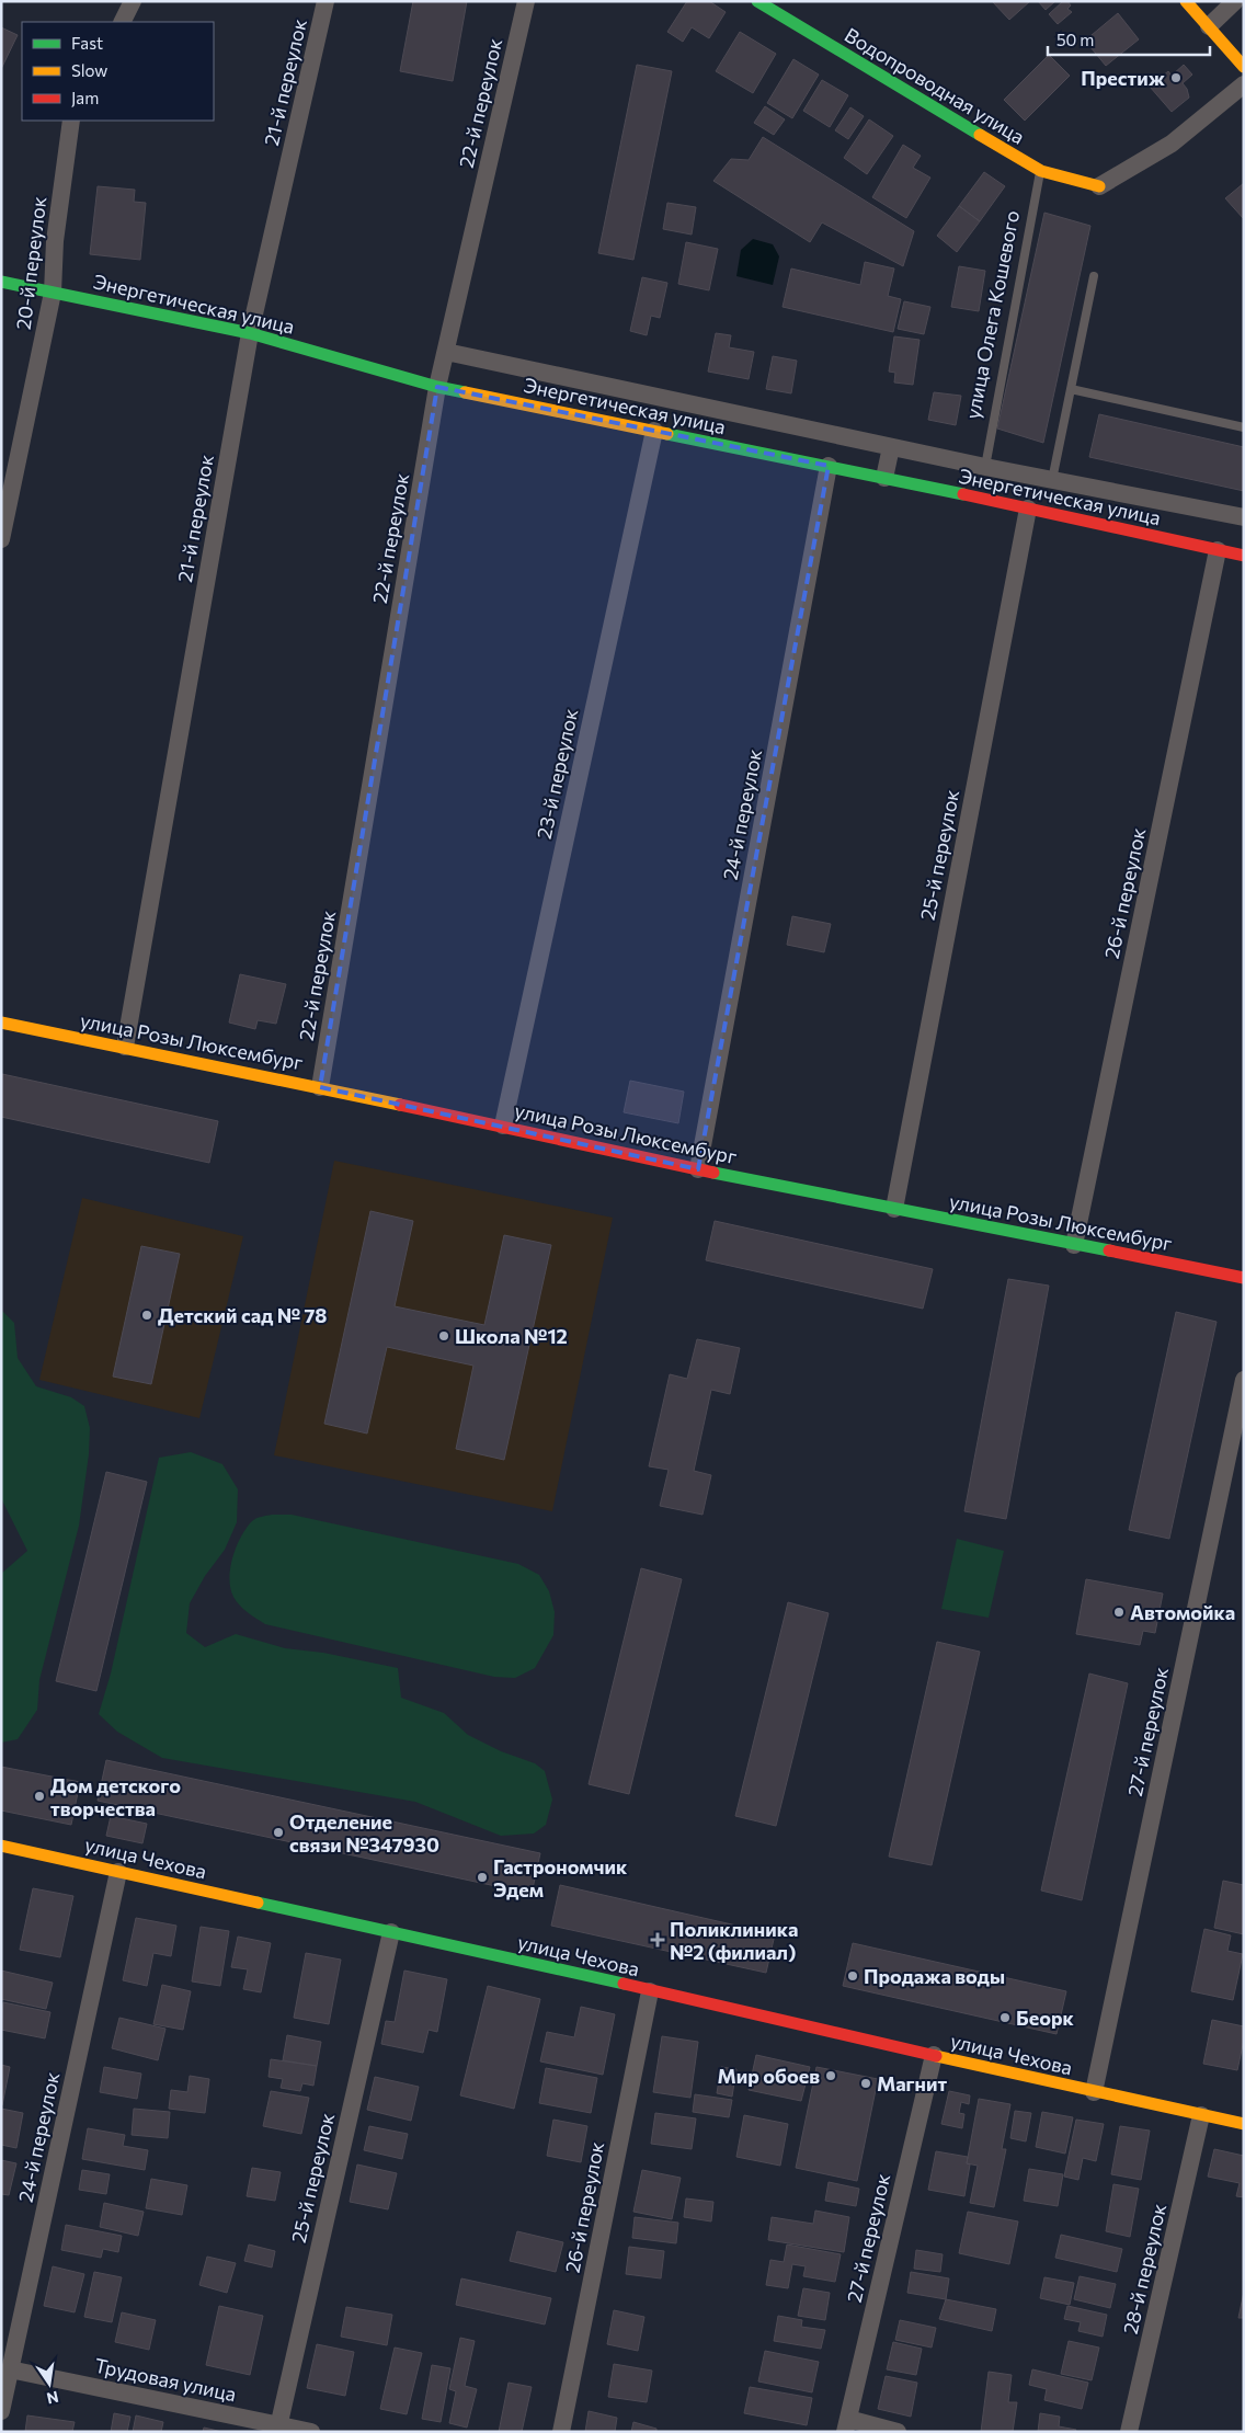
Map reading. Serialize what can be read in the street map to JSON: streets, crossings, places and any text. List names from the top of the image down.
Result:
{
  "streets": {
    "street": [
      "21-й переулок",
      "Водопроводная улица",
      "22-й переулок",
      "20-й переулок",
      "Энергетическая улица",
      "23-й переулок",
      "24-й переулок",
      "25-й переулок",
      "26-й переулок",
      "улица Розы Люксембург",
      "27-й переулок",
      "улица Чехова",
      "28-й переулок",
      "Трудовая улица"
    ],
    "lane": ["улица Олега Кошевого"]
  },
  "crossings": [
    ["21-й переулок", "Энергетическая улица"],
    ["21-й переулок", "улица Розы Люксембург"],
    ["Водопроводная улица", "улица Олега Кошевого"],
    ["22-й переулок", "Энергетическая улица"],
    ["22-й переулок", "улица Розы Люксембург"],
    ["20-й переулок", "Энергетическая улица"],
    ["Энергетическая улица", "23-й переулок"],
    ["Энергетическая улица", "24-й переулок"],
    ["Энергетическая улица", "25-й переулок"],
    ["Энергетическая улица", "26-й переулок"],
    ["23-й переулок", "улица Розы Люксембург"],
    ["24-й переулок", "улица Розы Люксембург"],
    ["24-й переулок", "улица Чехова"],
    ["24-й переулок", "Трудовая улица"],
    ["25-й переулок", "улица Розы Люксембург"],
    ["25-й переулок", "улица Чехова"],
    ["25-й переулок", "Трудовая улица"],
    ["26-й переулок", "улица Розы Люксембург"],
    ["26-й переулок", "улица Чехова"],
    ["27-й переулок", "улица Чехова"],
    ["улица Чехова", "28-й переулок"]
  ],
  "places": {
    "other": [
      "Престиж",
      "Детский сад № 78",
      "Школа №12",
      "Автомойка",
      "Дом детского творчества",
      "Отделение связи №347930",
      "Гастрономчик Эдем",
      "Продажа воды",
      "Беорк",
      "Мир обоев",
      "Магнит"
    ],
    "health": ["Поликлиника №2 (филиал)"]
  },
  "legend": ["Fast", "Slow", "Jam"],
  "scale_bar": "50 m",
  "north": "bottom"
}
